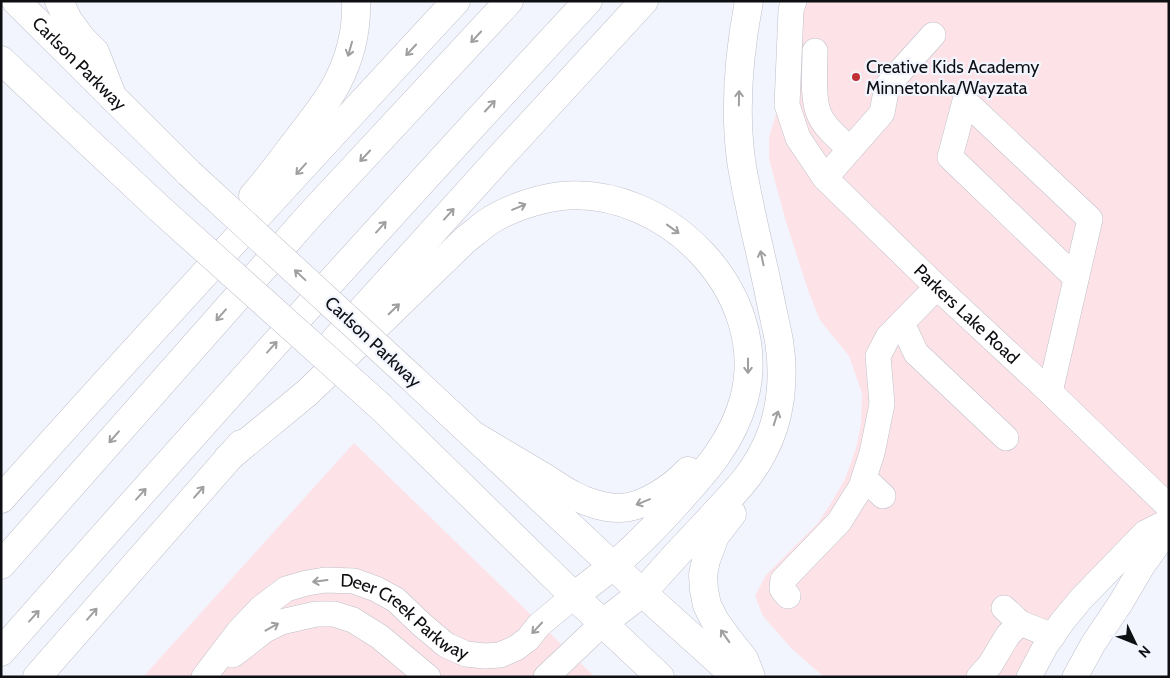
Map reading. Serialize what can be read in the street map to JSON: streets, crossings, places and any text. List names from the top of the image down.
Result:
{
  "streets": {
    "main road": ["Carlson Parkway", "Deer Creek Parkway"],
    "street": ["Parkers Lake Road"]
  },
  "crossings": [
    ["Carlson Parkway", "Deer Creek Parkway"]
  ],
  "places": ["Creative Kids Academy Minnetonka/Wayzata"],
  "north": "bottom right"
}
